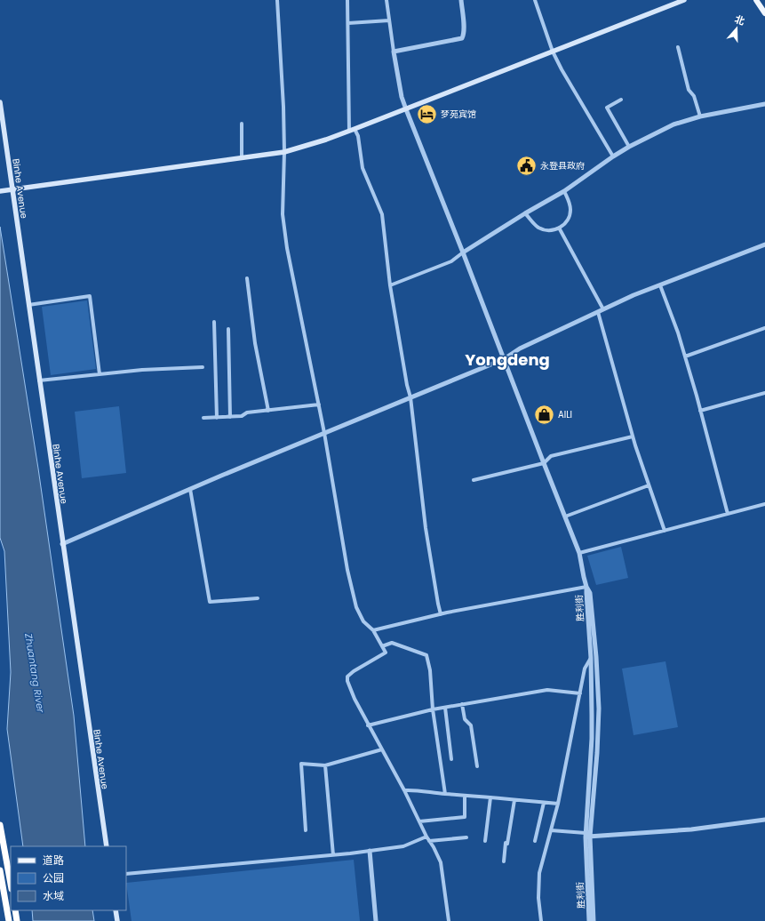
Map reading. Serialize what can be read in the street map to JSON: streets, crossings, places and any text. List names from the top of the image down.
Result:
{
  "streets": {
    "main road": ["Binhe Avenue"],
    "street": ["胜利街"]
  },
  "districts": ["Yongdeng"],
  "water": ["Zhuantang River"],
  "places": {
    "hotel": ["梦苑宾馆"],
    "public building": ["永登县政府"],
    "shop": ["AILI"]
  },
  "legend": ["道路", "公园", "水域"],
  "north": "top"
}
